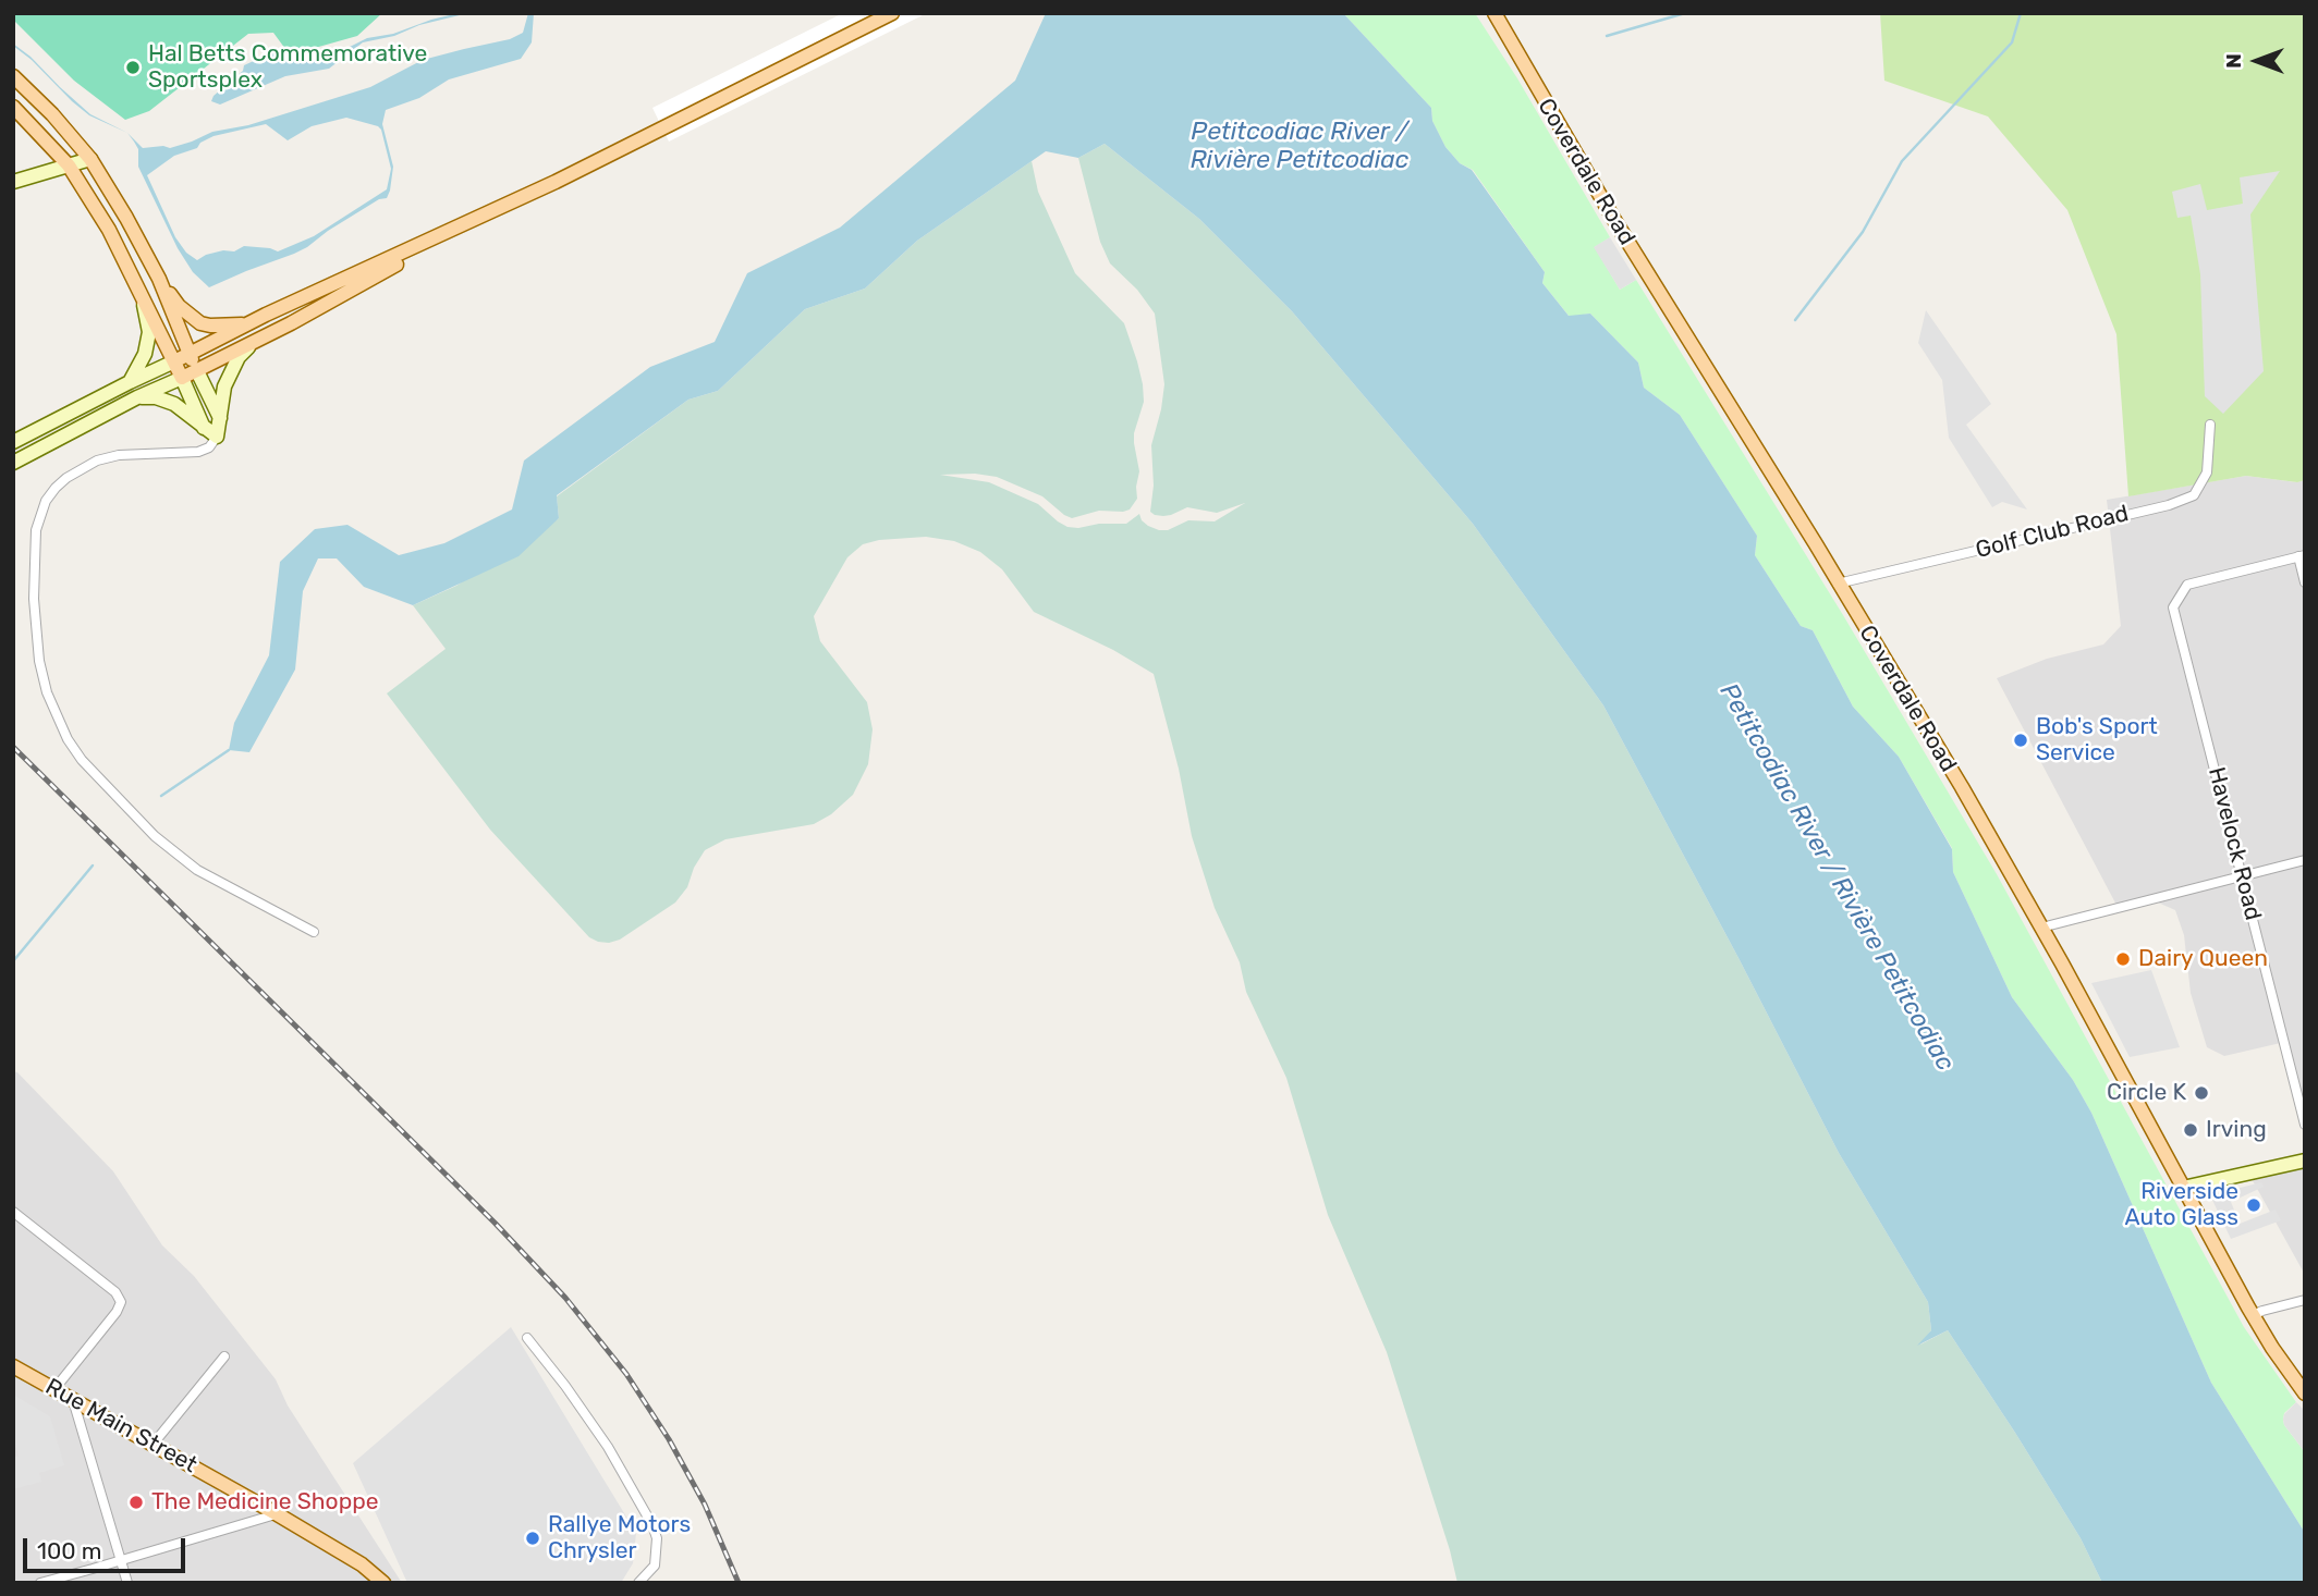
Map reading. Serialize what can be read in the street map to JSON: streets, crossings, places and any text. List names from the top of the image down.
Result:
{
  "streets": {
    "main road": ["Coverdale Road", "Rue Main Street"],
    "street": ["Golf Club Road", "Havelock Road"]
  },
  "crossings": [
    ["Coverdale Road", "Golf Club Road"]
  ],
  "water": ["Petitcodiac River / Rivière Petitcodiac"],
  "places": [
    "Hal Betts Commemorative Sportsplex",
    "Bob's Sport Service",
    "Dairy Queen",
    "Circle K",
    "Irving",
    "Riverside Auto Glass",
    "The Medicine Shoppe",
    "Rallye Motors Chrysler"
  ],
  "scale_bar": "100 m",
  "north": "left"
}
